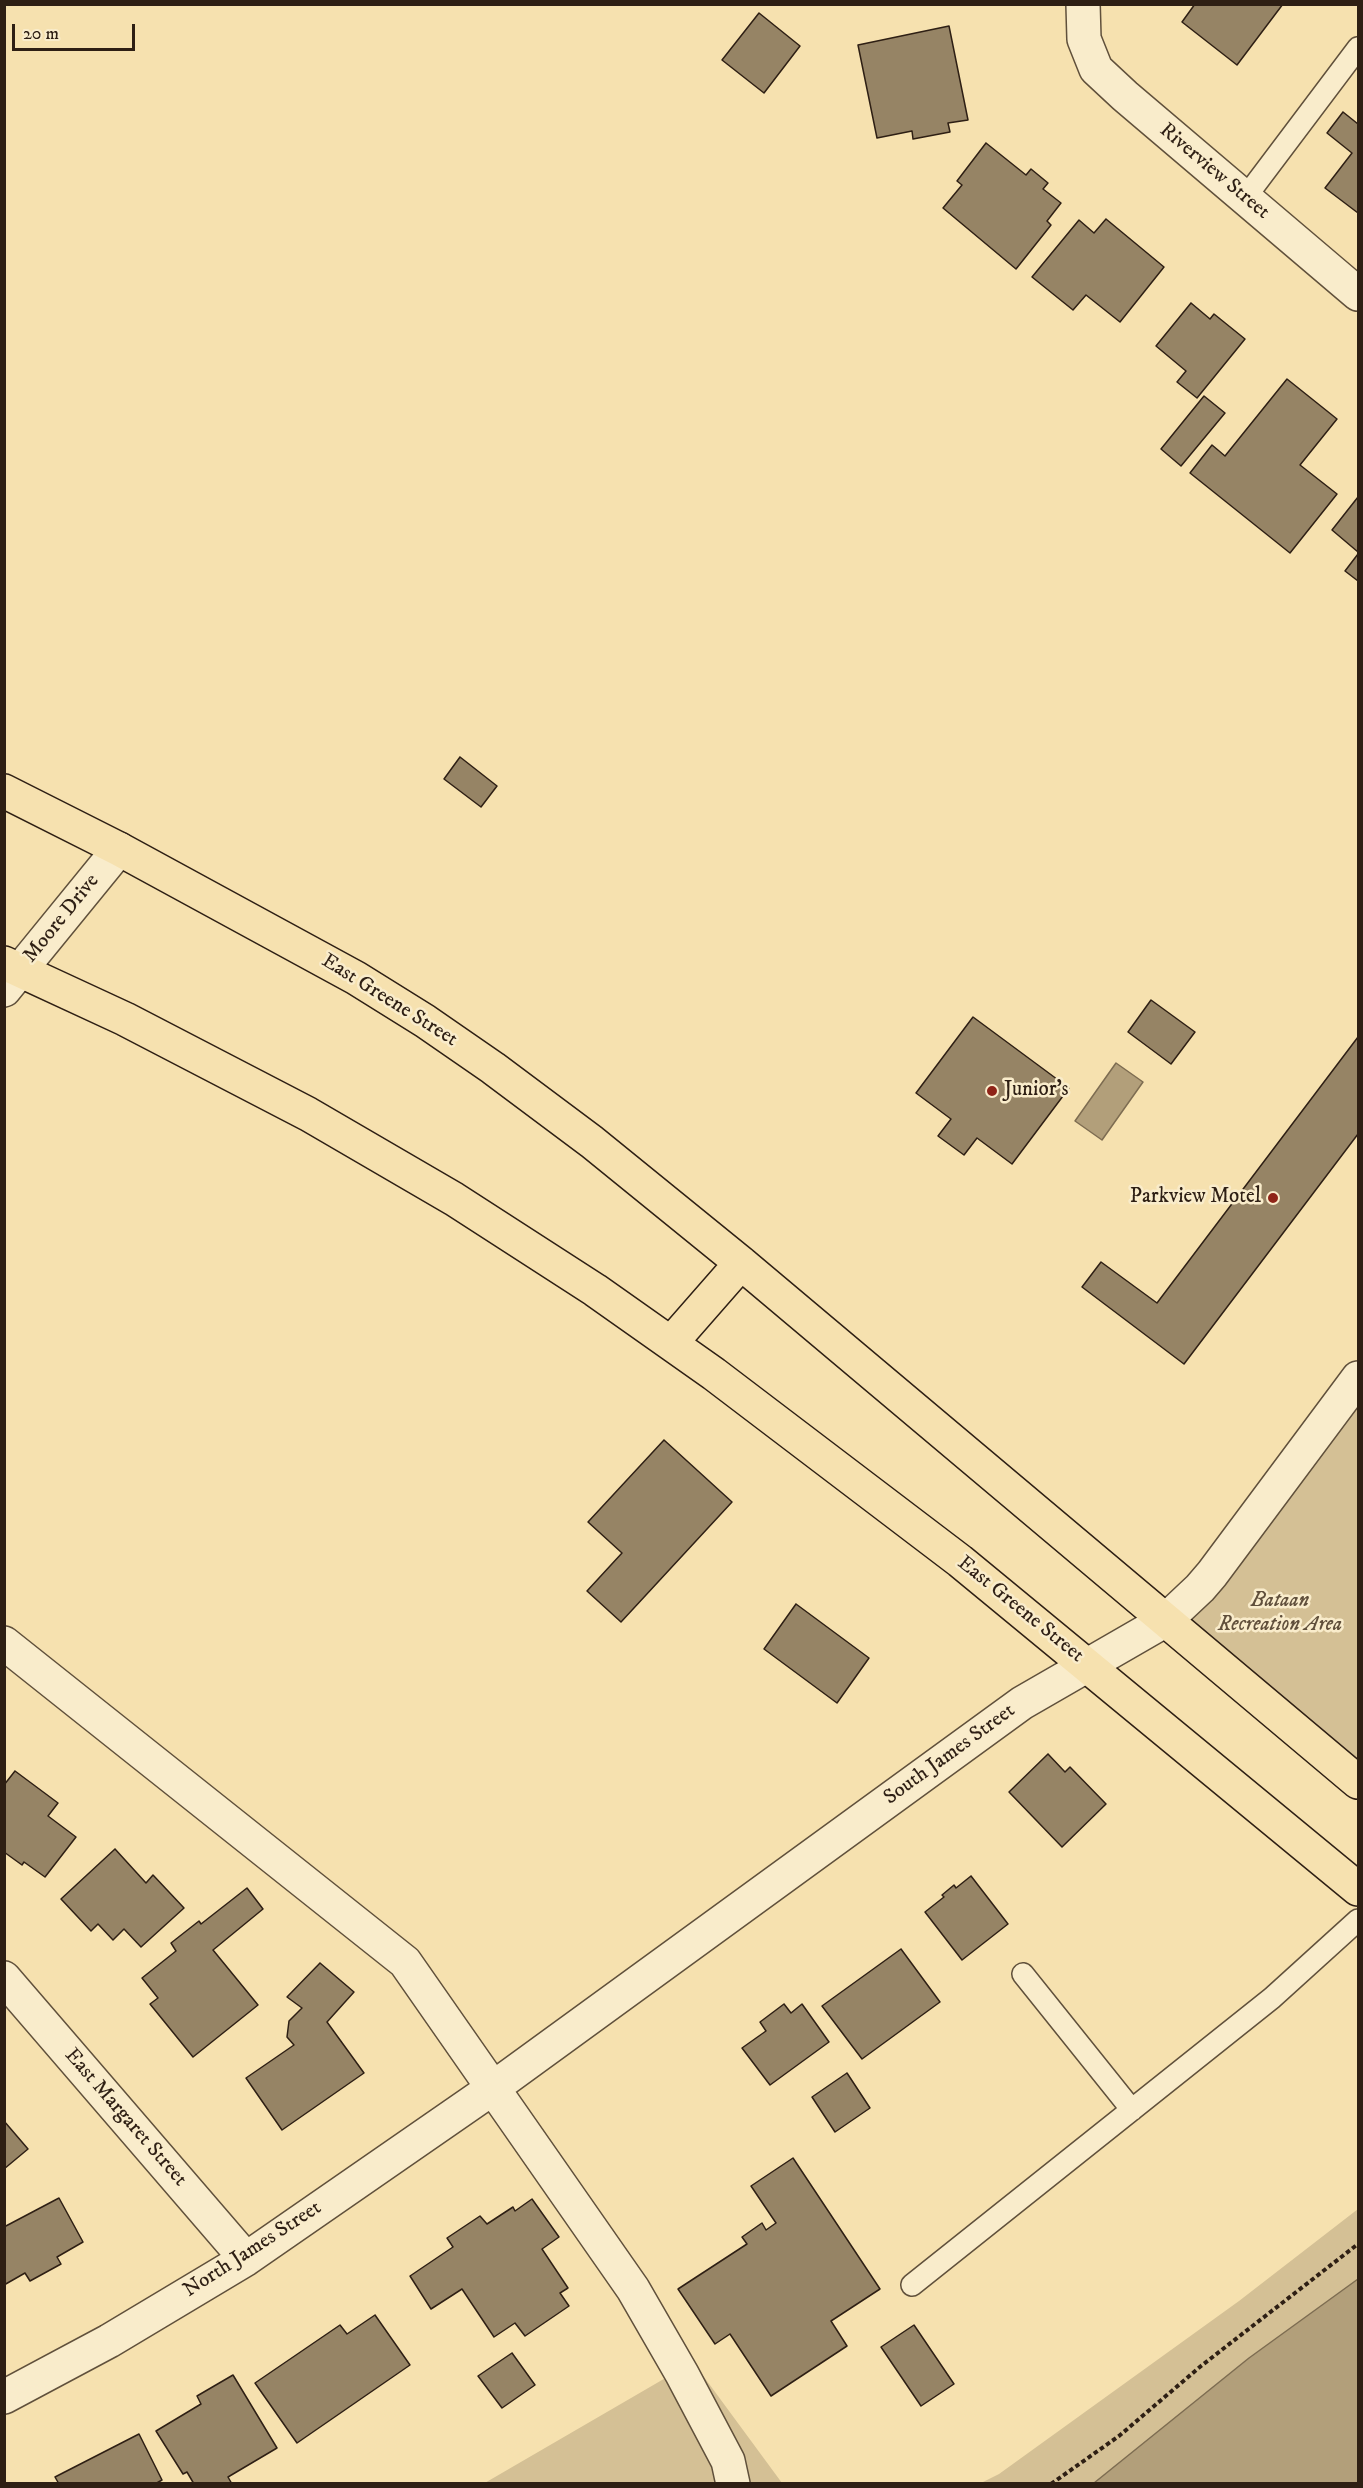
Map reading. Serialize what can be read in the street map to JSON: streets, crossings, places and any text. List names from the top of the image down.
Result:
{
  "streets": {
    "highway": ["East Greene Street"],
    "street": [
      "Riverview Street",
      "Moore Drive",
      "South James Street",
      "East Margaret Street",
      "North James Street"
    ]
  },
  "crossings": [
    ["Moore Drive", "East Greene Street"],
    ["East Greene Street", "South James Street"],
    ["South James Street", "North James Street"],
    ["East Margaret Street", "North James Street"]
  ],
  "parks": ["Bataan Recreation Area"],
  "places": ["Junior's", "Parkview Motel"],
  "scale_bar": "20 m"
}
